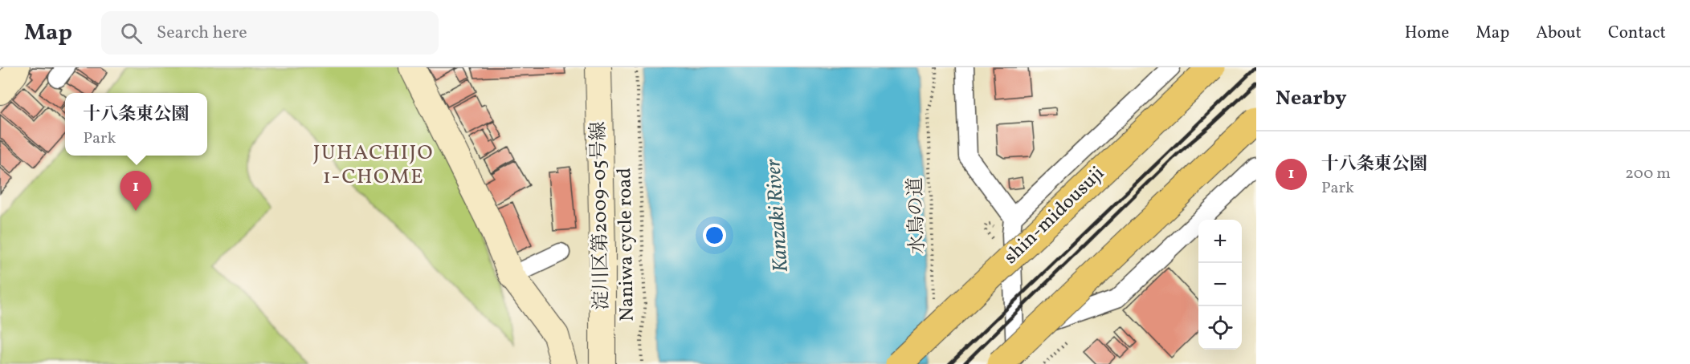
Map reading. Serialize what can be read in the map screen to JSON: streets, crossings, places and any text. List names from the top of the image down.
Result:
{
  "streets": {
    "highway": ["shin-midousuji"],
    "street": ["淀川区第2009-05号線"],
    "path": ["水鳥の道", "Naniwa cycle road"]
  },
  "districts": ["JUHACHIJO 1-CHOME"],
  "water": ["Kanzaki River"],
  "page": {
    "header": "Map",
    "search": "Search here",
    "nav": [
      "Home",
      "Map",
      "About",
      "Contact"
    ],
    "heading": "Nearby",
    "popup": ["十八条東公園", "Park"],
    "list": [
      {
        "mark": "1",
        "name": "十八条東公園",
        "note": "Park",
        "value": "200 m"
      }
    ],
    "pins": "1",
    "map_buttons": ["+", "−"]
  }
}
